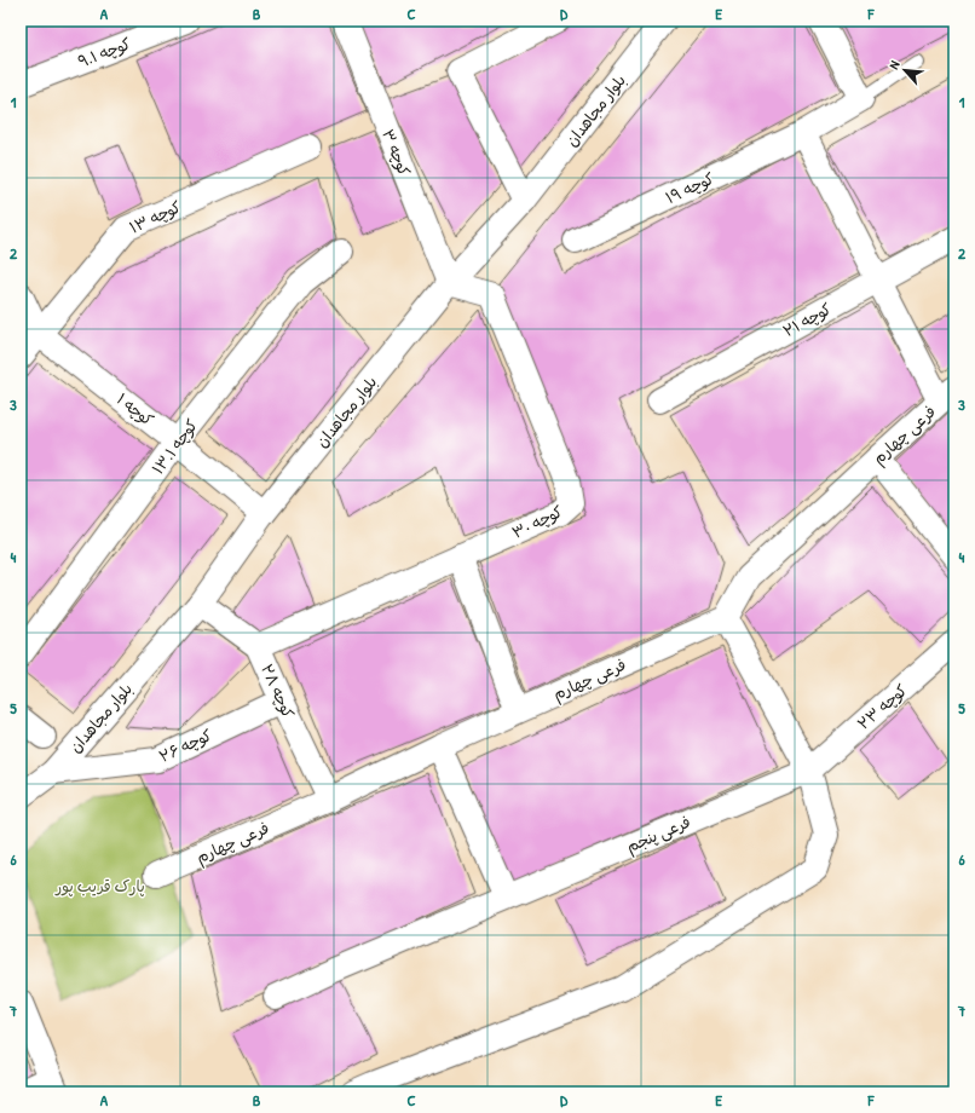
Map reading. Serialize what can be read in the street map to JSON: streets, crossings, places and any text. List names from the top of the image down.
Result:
{
  "streets": {
    "street": [
      "کوچه ۹.۱",
      "بلوار مجاهدان",
      "کوچه ۳",
      "کوچه ۱۹",
      "کوچه ۱۳",
      "کوچه ۲۱",
      "کوچه ۱",
      "فرعی چهارم",
      "کوچه ۱۳.۱",
      "کوچه ۳۰",
      "کوچه ۲۸",
      "کوچه ۲۳",
      "کوچه ۲۶",
      "فرعی پنجم"
    ]
  },
  "crossings": [
    ["بلوار مجاهدان", "کوچه ۳"],
    ["بلوار مجاهدان", "کوچه ۱"],
    ["بلوار مجاهدان", "کوچه ۳۰"],
    ["بلوار مجاهدان", "کوچه ۲۸"],
    ["بلوار مجاهدان", "کوچه ۲۶"],
    ["کوچه ۳", "کوچه ۳۰"],
    ["کوچه ۱۳", "کوچه ۱"],
    ["کوچه ۱", "کوچه ۱۳.۱"],
    ["فرعی چهارم", "کوچه ۲۸"],
    ["کوچه ۳۰", "کوچه ۲۸"],
    ["کوچه ۲۸", "کوچه ۲۶"],
    ["کوچه ۲۳", "فرعی پنجم"]
  ],
  "parks": ["پارک قریب پور"],
  "north": "top left",
  "grid": {
    "columns": [
      "A",
      "B",
      "C",
      "D",
      "E",
      "F"
    ],
    "rows": [
      "1",
      "2",
      "3",
      "4",
      "5",
      "6",
      "7"
    ]
  }
}
